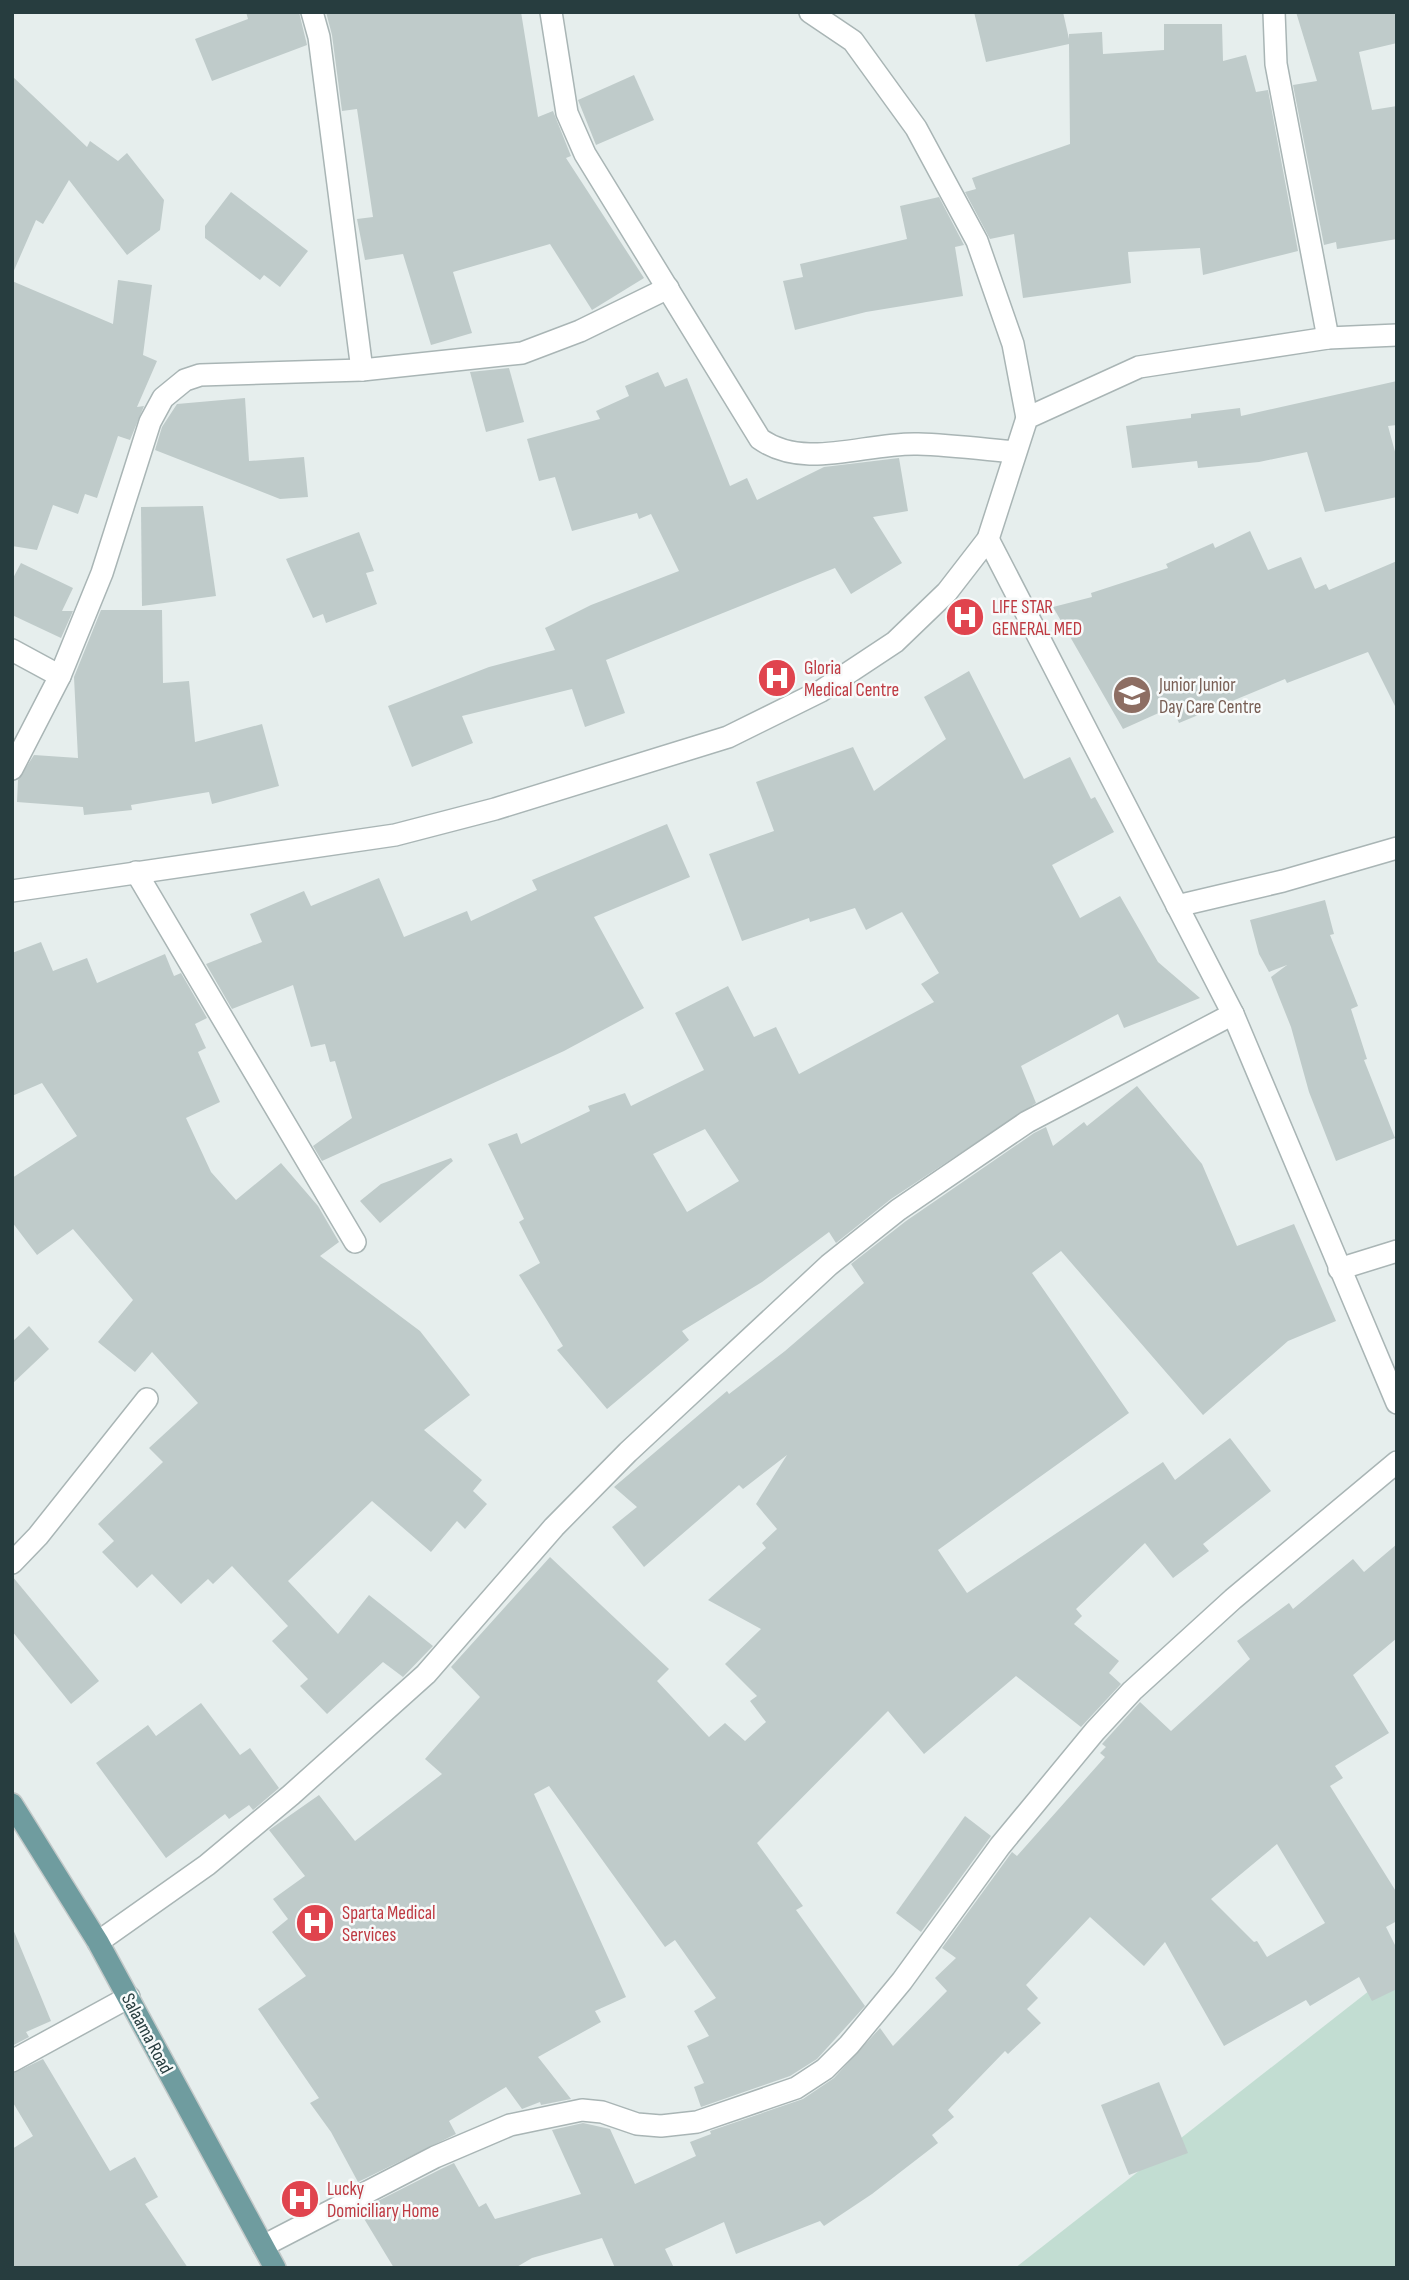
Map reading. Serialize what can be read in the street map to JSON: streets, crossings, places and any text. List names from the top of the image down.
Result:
{
  "streets": {
    "main road": ["Salaama Road"]
  },
  "places": {
    "hospital": [
      "LIFE STAR GENERAL MED",
      "Gloria Medical Centre",
      "Sparta Medical Services",
      "Lucky Domiciliary Home"
    ],
    "school or university": ["Junior Junior Day Care Centre"]
  }
}
